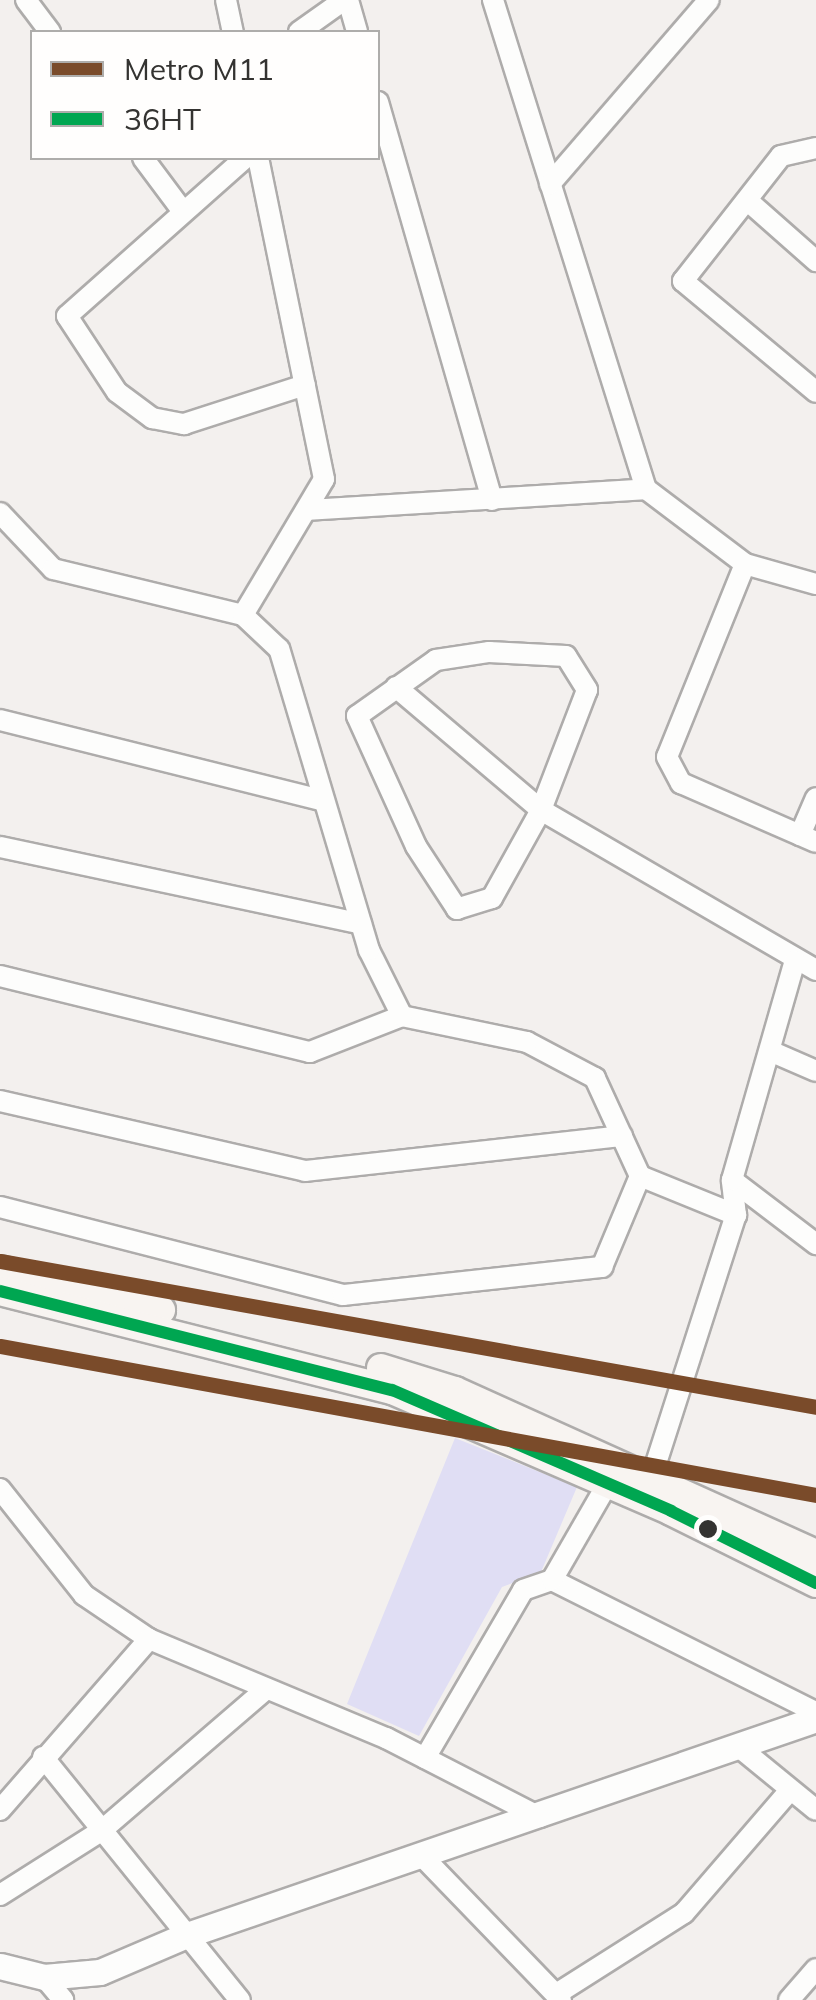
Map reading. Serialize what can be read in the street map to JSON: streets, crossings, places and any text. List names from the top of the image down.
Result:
{
  "lines": ["metro line M11", "transit line 36HT"],
  "legend": ["Metro M11", "36HT"]
}
